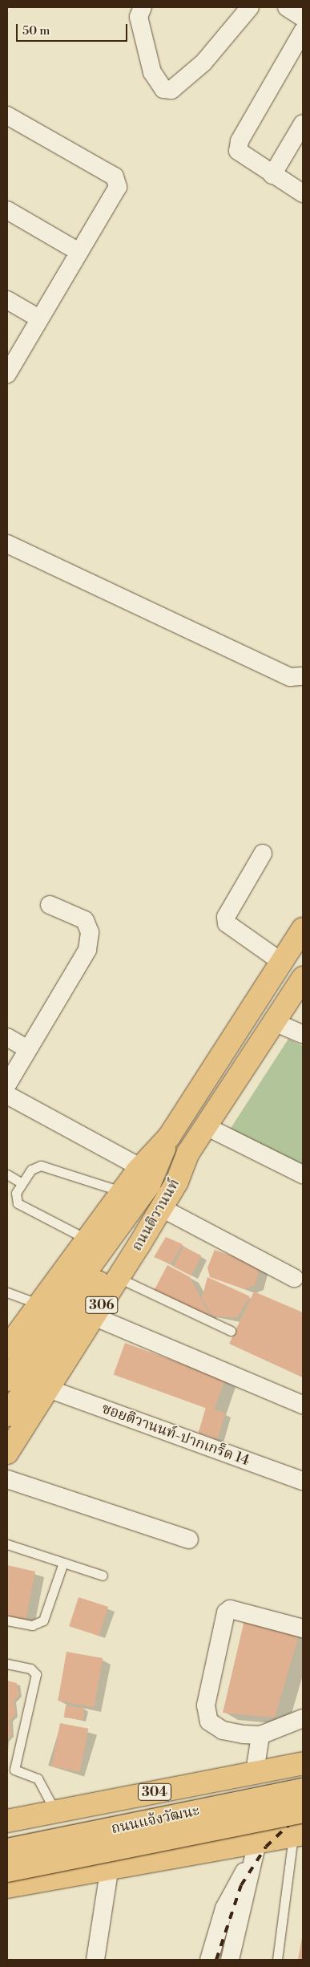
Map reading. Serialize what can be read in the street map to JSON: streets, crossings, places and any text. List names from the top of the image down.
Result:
{
  "streets": {
    "main road": [
      "ถนนติวานนท์",
      "306",
      "304",
      "ถนนแจ้งวัฒนะ"
    ],
    "street": ["ซอยติวานนท์-ปากเกร็ด 14"]
  },
  "crossings": [
    ["ถนนติวานนท์", "306"],
    ["ถนนติวานนท์", "ซอยติวานนท์-ปากเกร็ด 14"]
  ],
  "scale_bar": "50 m"
}
